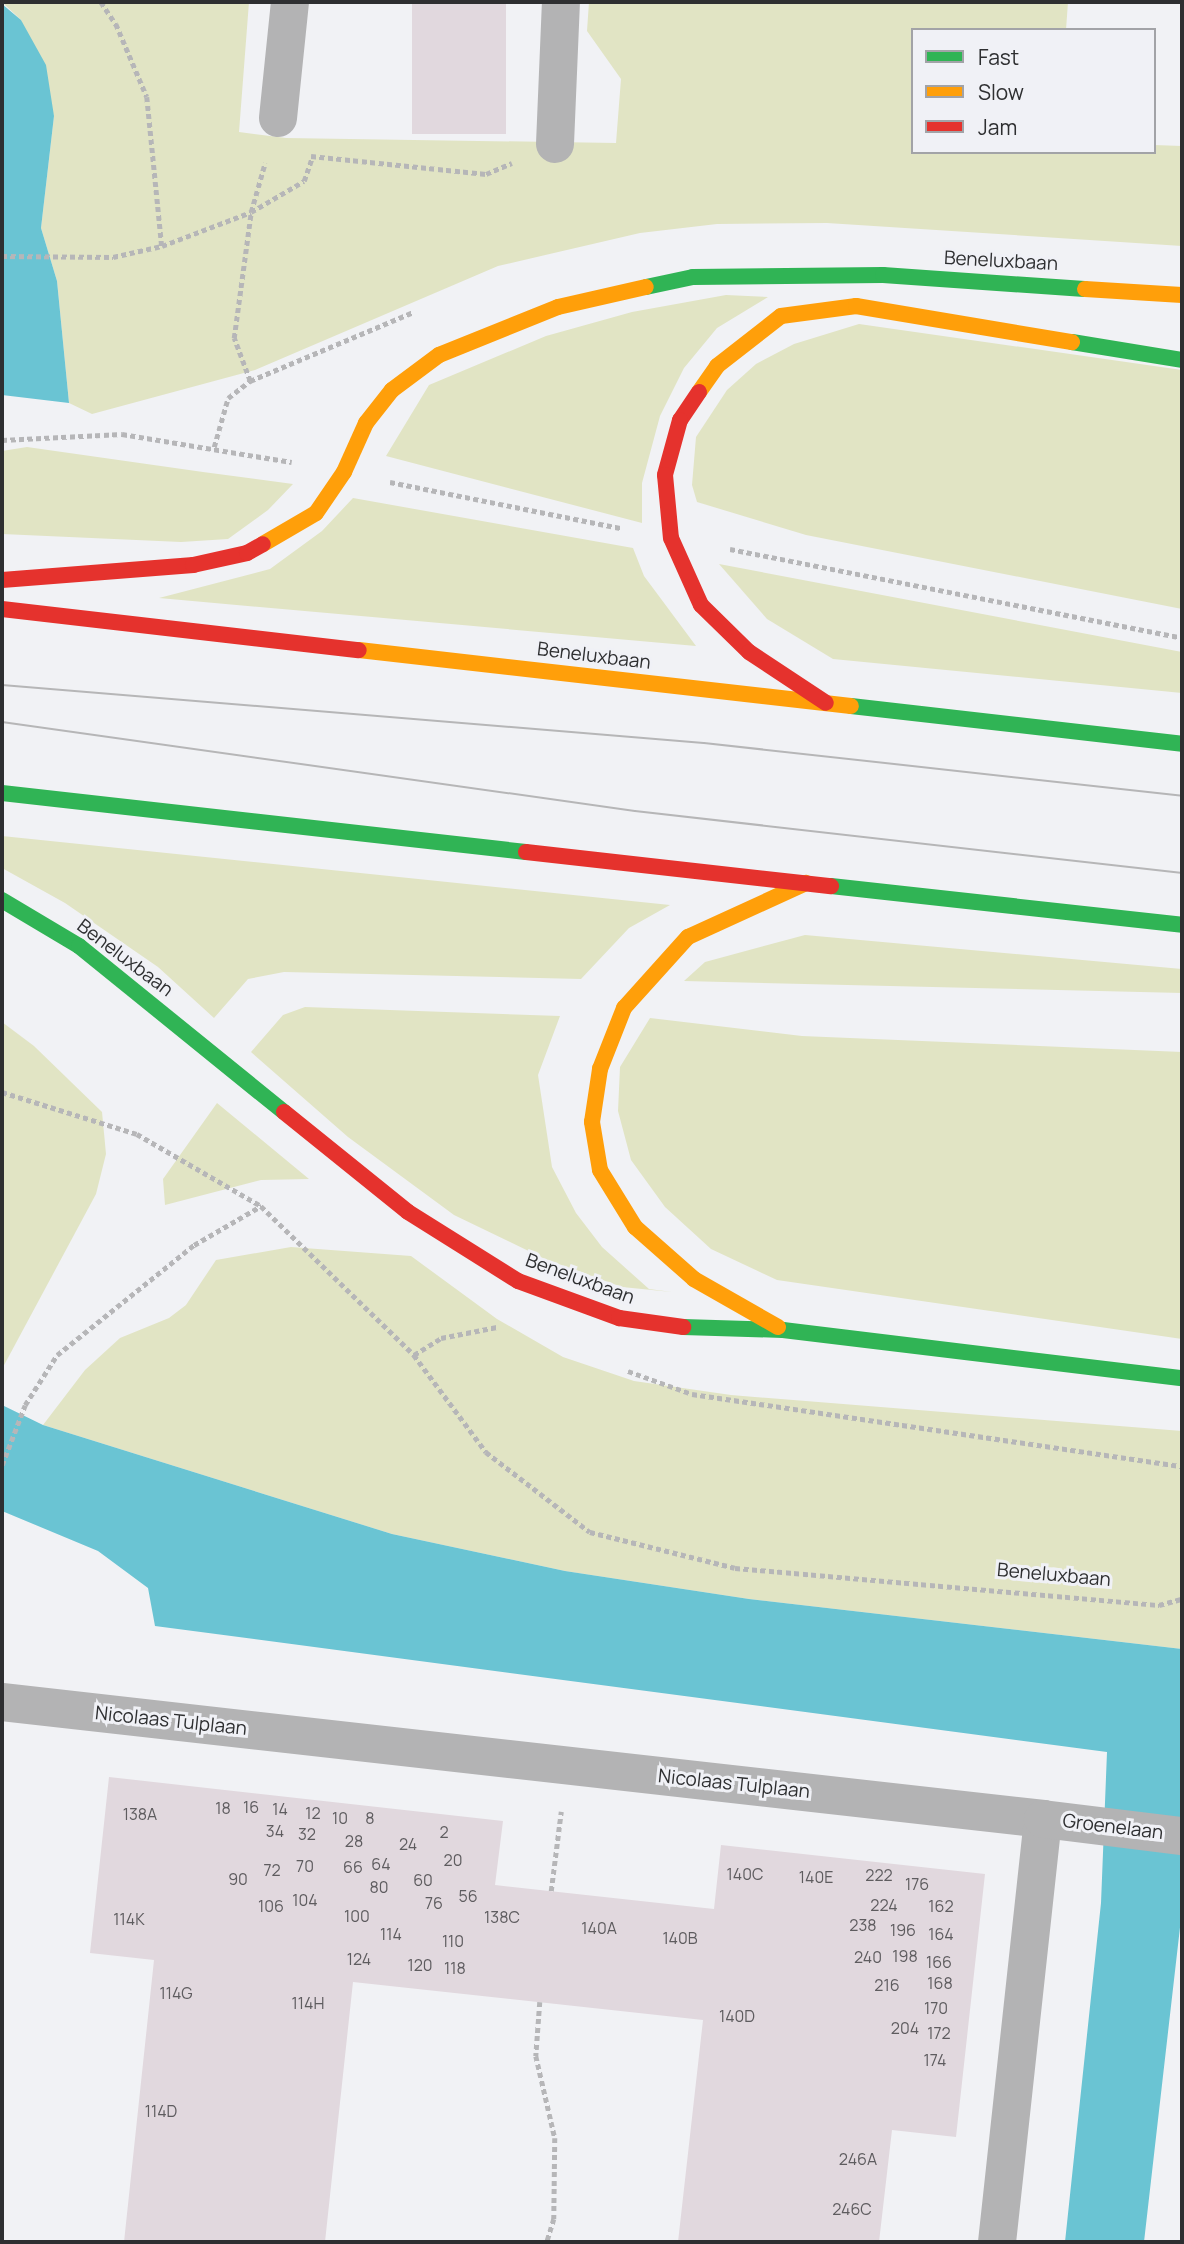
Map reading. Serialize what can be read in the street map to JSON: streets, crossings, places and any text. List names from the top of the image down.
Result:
{
  "streets": {
    "main road": ["Beneluxbaan"],
    "street": ["Nicolaas Tulplaan", "Groenelaan"]
  },
  "crossings": [
    ["Nicolaas Tulplaan", "Groenelaan"]
  ],
  "house_numbers": [
    "16",
    "18",
    "14",
    "12",
    "138A",
    "10",
    "8",
    "34",
    "2",
    "32",
    "28",
    "24",
    "20",
    "64",
    "70",
    "66",
    "72",
    "140C",
    "222",
    "140E",
    "90",
    "60",
    "176",
    "80",
    "56",
    "104",
    "76",
    "224",
    "106",
    "162",
    "100",
    "138C",
    "114K",
    "238",
    "140A",
    "196",
    "114",
    "164",
    "140B",
    "110",
    "198",
    "240",
    "124",
    "166",
    "120",
    "118",
    "168",
    "216",
    "114G",
    "114H",
    "170",
    "140D",
    "204",
    "172",
    "174",
    "114D",
    "246A",
    "246C"
  ],
  "legend": ["Fast", "Slow", "Jam"]
}
